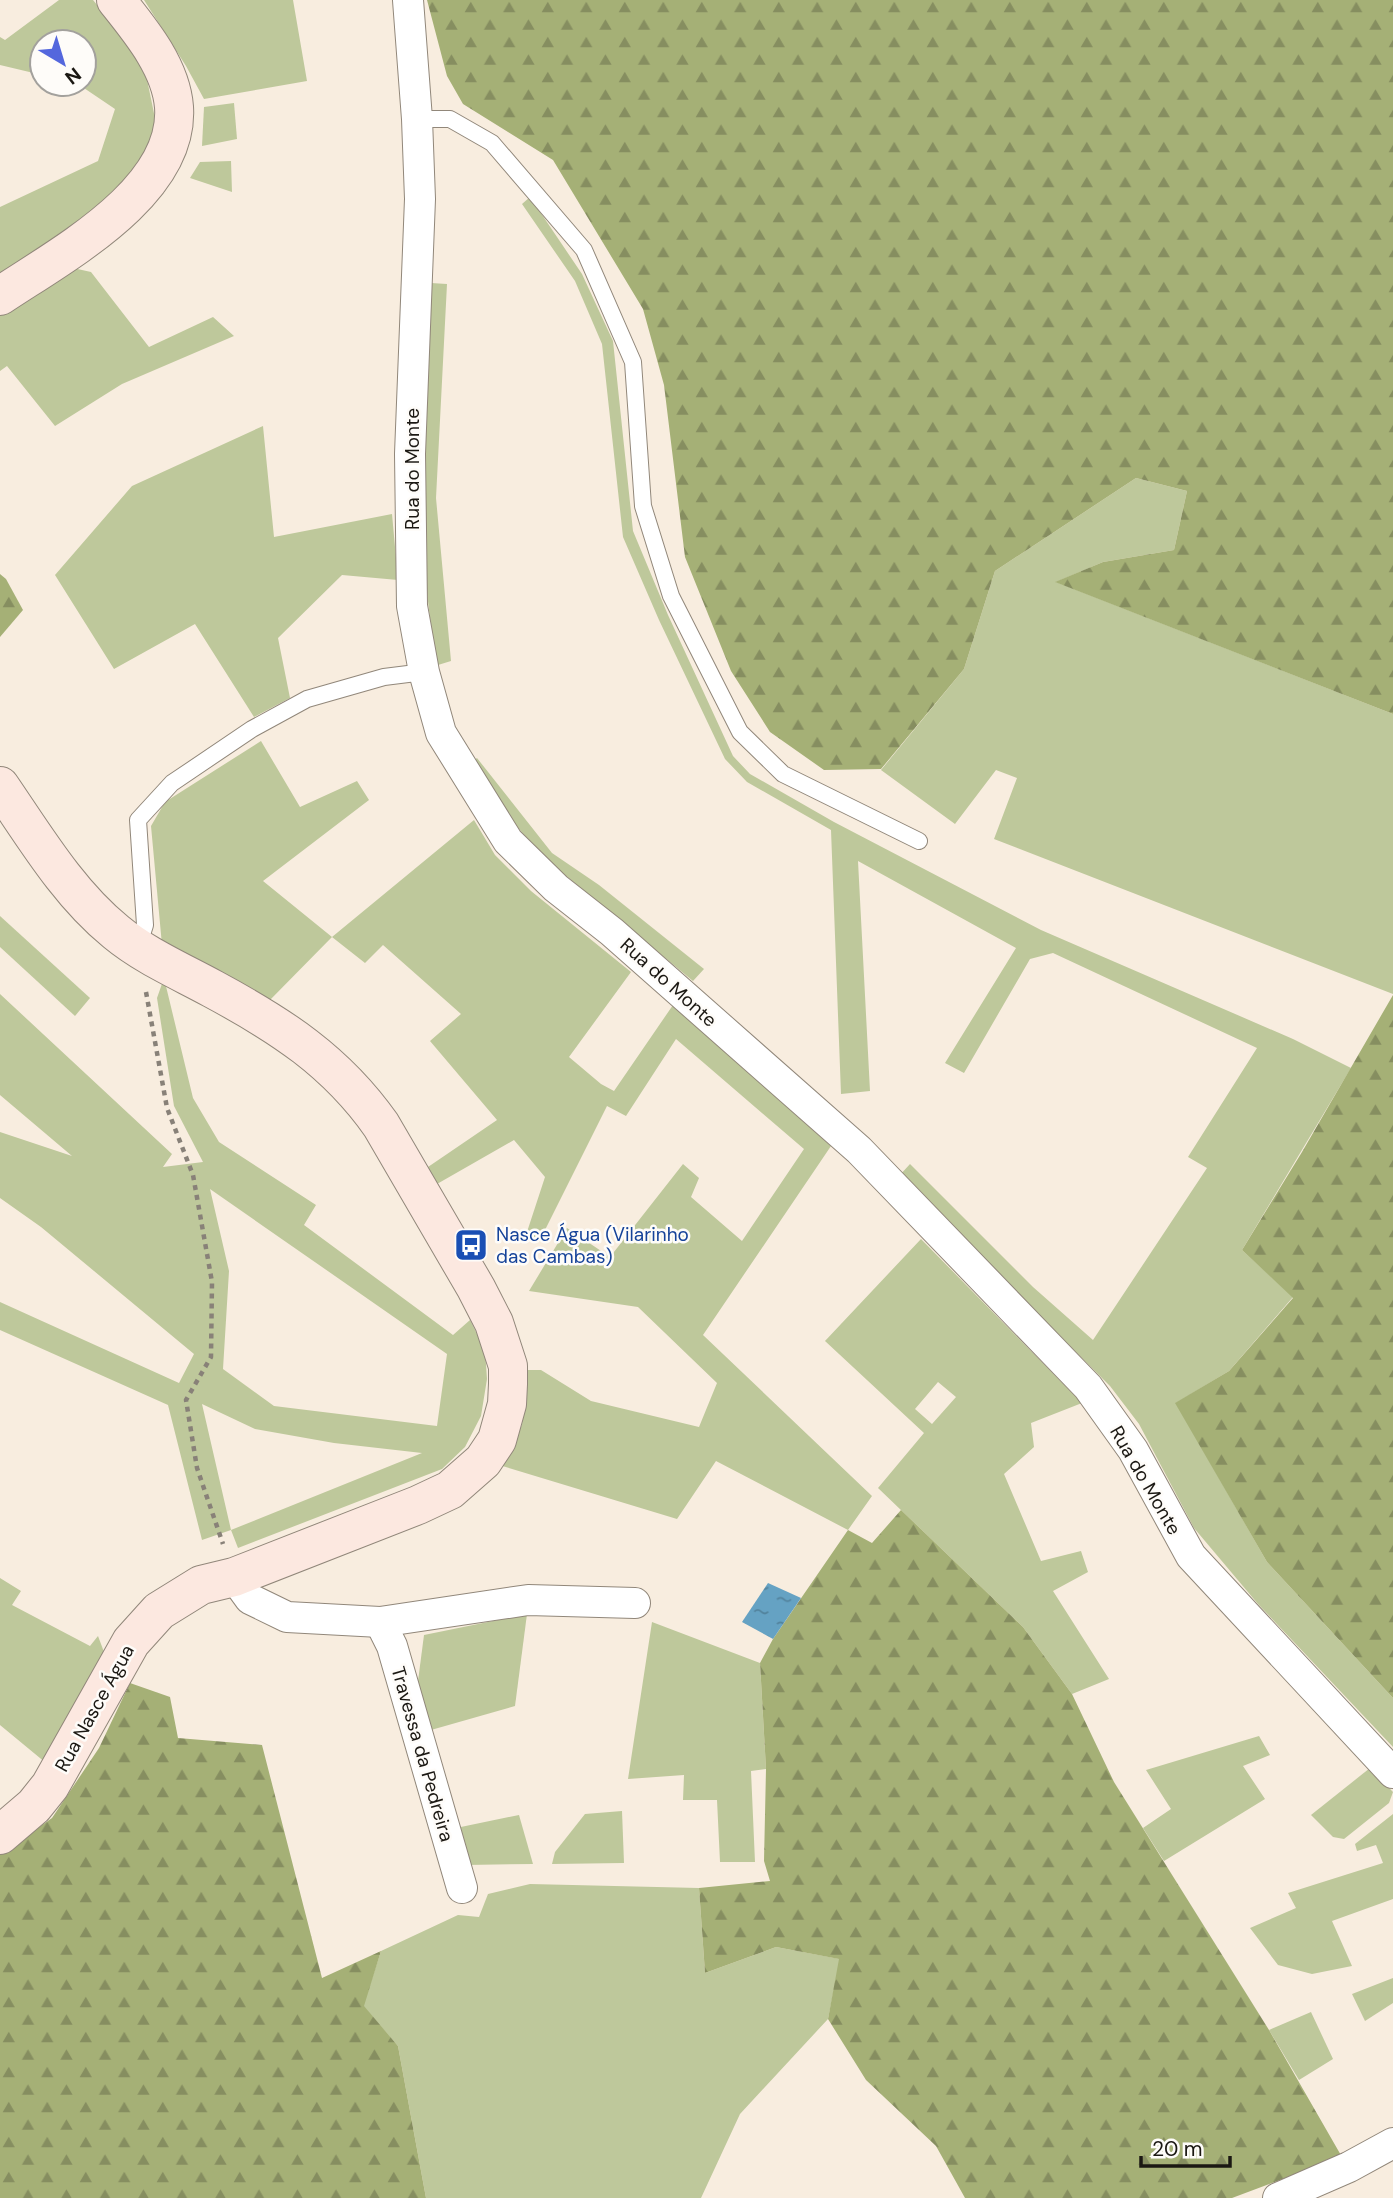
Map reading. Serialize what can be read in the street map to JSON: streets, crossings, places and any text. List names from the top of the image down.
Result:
{
  "streets": {
    "main road": ["Rua Nasce Água"],
    "street": ["Rua do Monte", "Travessa da Pedreira"]
  },
  "places": {
    "bus stop": ["Nasce Água (Vilarinho das Cambas)"]
  },
  "scale_bar": "20 m",
  "north": "bottom right"
}
